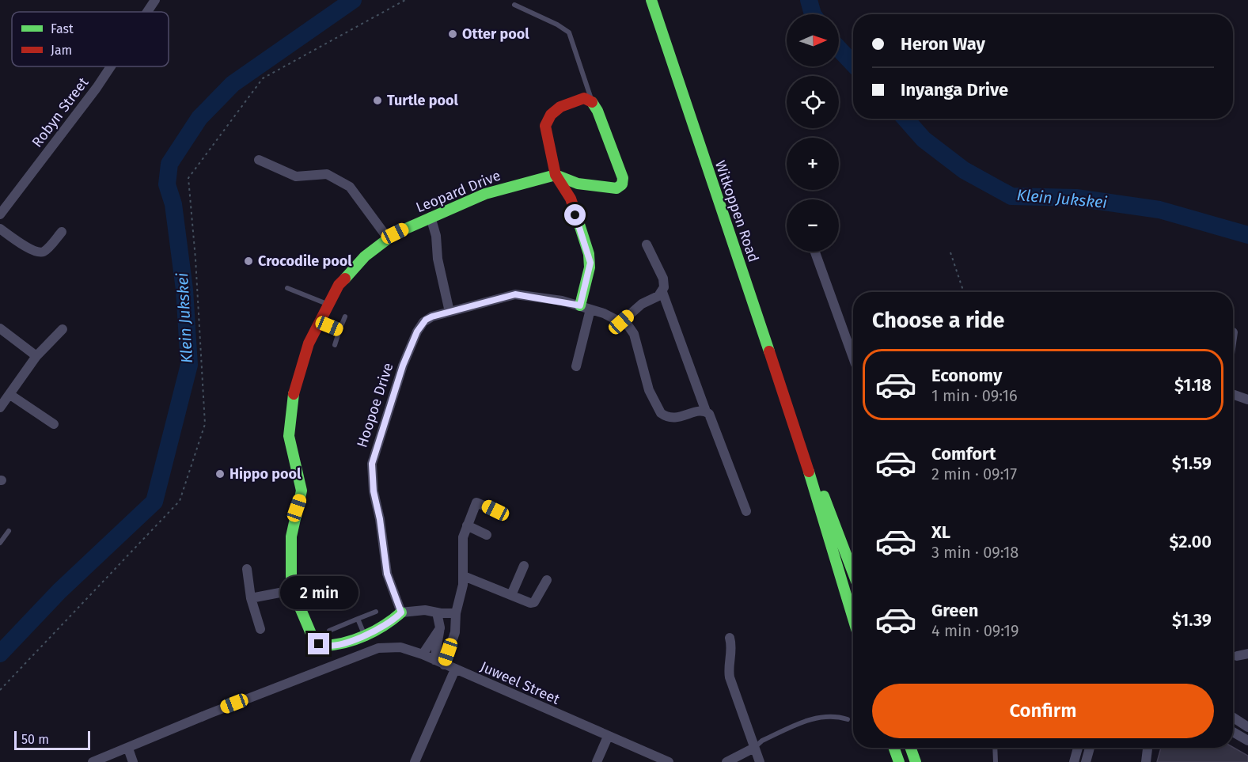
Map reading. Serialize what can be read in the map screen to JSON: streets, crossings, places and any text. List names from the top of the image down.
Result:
{
  "streets": {
    "street": [
      "Robyn Street",
      "Leopard Drive",
      "Witkoppen Road",
      "Hoopoe Drive",
      "Juweel Street"
    ]
  },
  "water": ["Klein Jukskei"],
  "places": [
    "Otter pool",
    "Turtle pool",
    "Crocodile pool",
    "Hippo pool"
  ],
  "legend": ["Fast", "Jam"],
  "scale_bar": "50 m",
  "north": "right",
  "page": {
    "map_buttons": ["+", "−"],
    "banner": ["Heron Way", "Inyanga Drive"],
    "heading": "Choose a ride",
    "list": [
      {
        "name": "Economy",
        "note": "1 min · 09:16",
        "value": "$1.18"
      },
      {
        "name": "Comfort",
        "note": "2 min · 09:17",
        "value": "$1.59"
      },
      {
        "name": "XL",
        "note": "3 min · 09:18",
        "value": "$2.00"
      },
      {
        "name": "Green",
        "note": "4 min · 09:19",
        "value": "$1.39"
      }
    ],
    "bubble": "2 min",
    "buttons": "Confirm",
    "scale": "50 m"
  }
}
